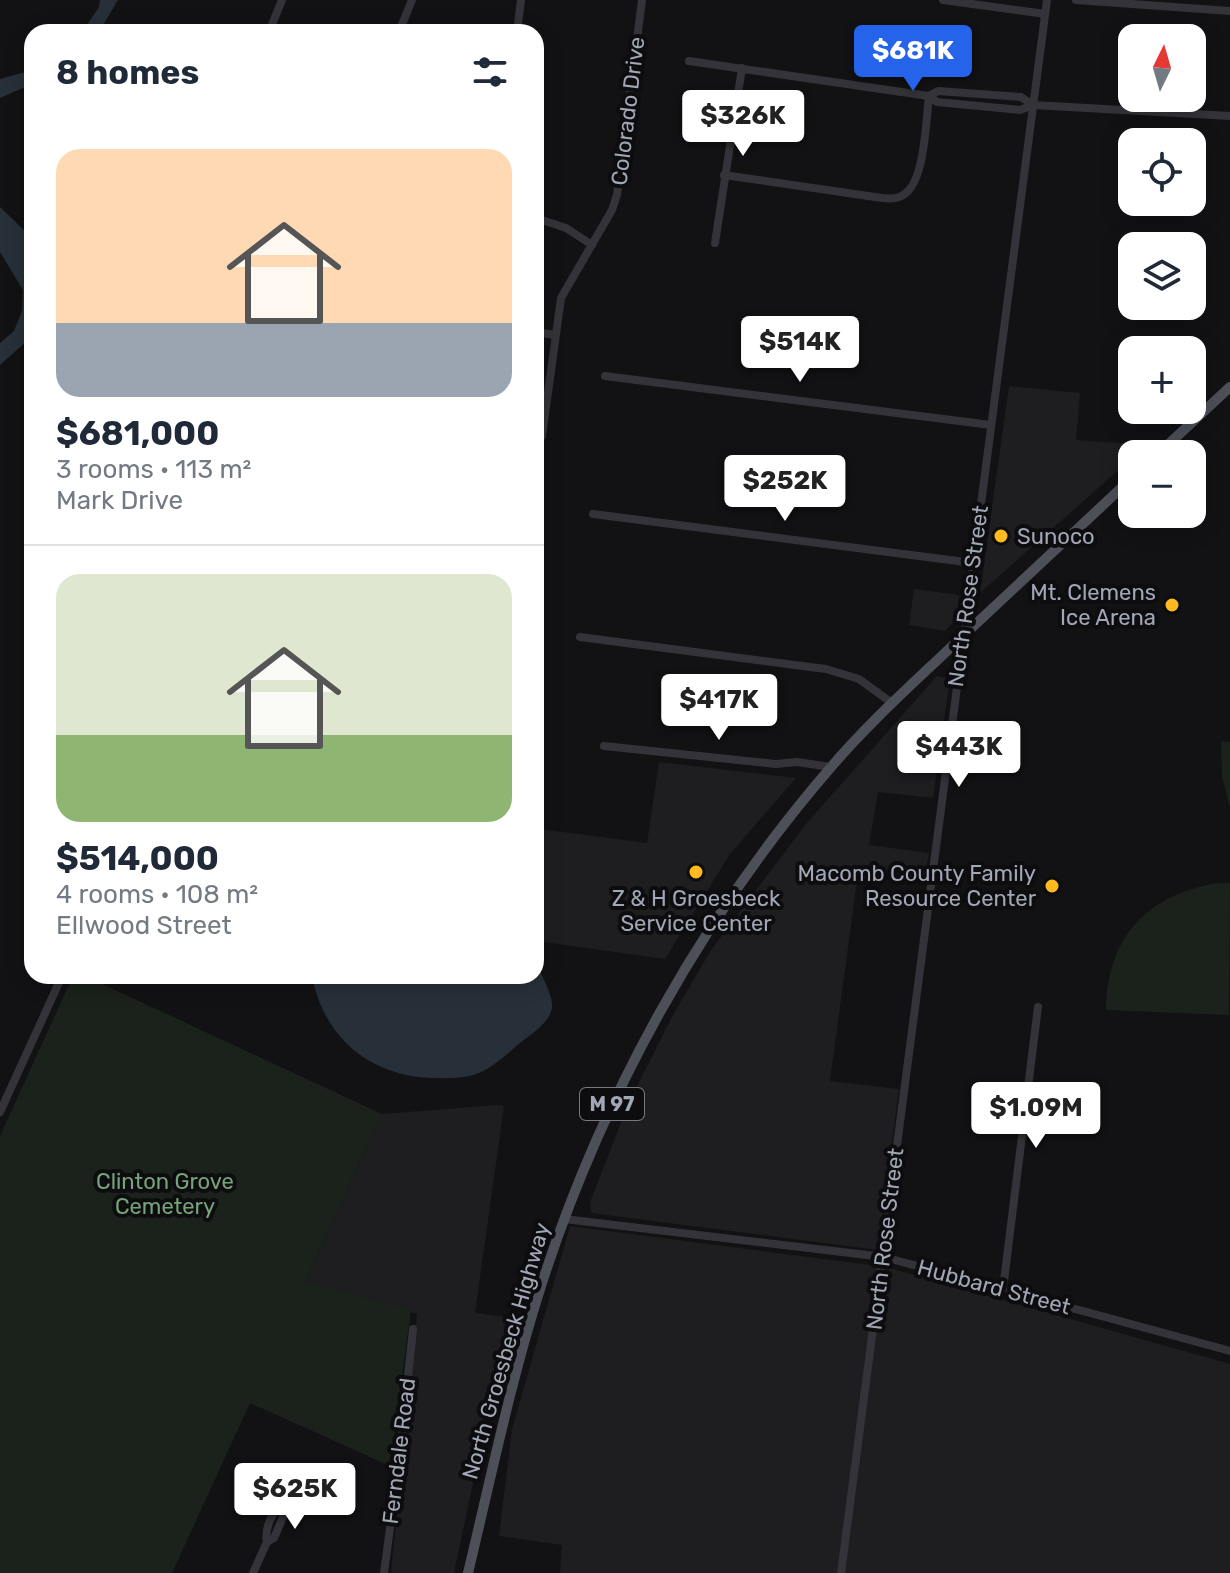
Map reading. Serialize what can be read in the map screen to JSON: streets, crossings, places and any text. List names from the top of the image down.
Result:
{
  "streets": {
    "main road": ["M 97", "North Groesbeck Highway"],
    "street": [
      "Colorado Drive",
      "North Rose Street",
      "Hubbard Street",
      "Ferndale Road"
    ]
  },
  "crossings": [
    ["North Rose Street", "Hubbard Street"],
    ["North Rose Street", "North Groesbeck Highway"],
    ["Hubbard Street", "North Groesbeck Highway"]
  ],
  "parks": ["Clinton Grove Cemetery"],
  "places": [
    "Sunoco",
    "Mt. Clemens Ice Arena",
    "Z & H Groesbeck Service Center",
    "Macomb County Family Resource Center"
  ],
  "north": "top",
  "page": {
    "map_buttons": ["+", "−"],
    "heading": "8 homes",
    "price": [
      "$681K",
      "$326K",
      "$514K",
      "$252K",
      "$417K",
      "$443K",
      "$1.09M",
      "$625K"
    ],
    "list": [
      {
        "name": "$681,000",
        "note": "3 rooms · 113 m² · Mark Drive"
      },
      {
        "name": "$514,000",
        "note": "4 rooms · 108 m² · Ellwood Street"
      }
    ]
  }
}
